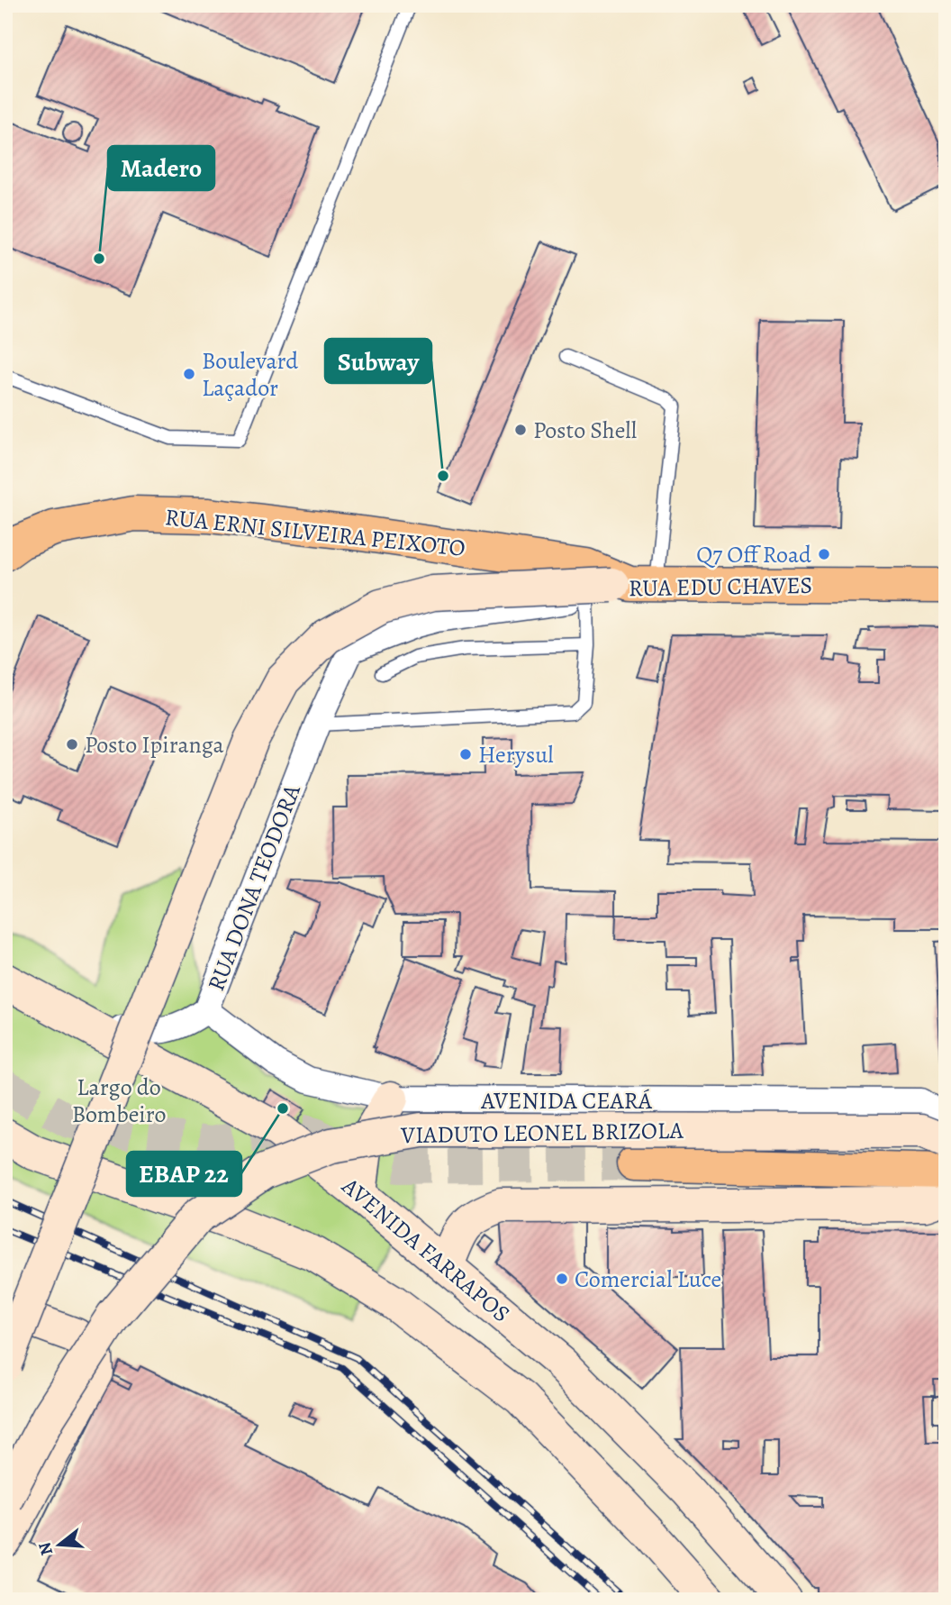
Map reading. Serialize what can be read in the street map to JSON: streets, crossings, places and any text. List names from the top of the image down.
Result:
{
  "streets": {
    "main road": [
      "RUA ERNI SILVEIRA PEIXOTO",
      "RUA EDU CHAVES",
      "VIADUTO LEONEL BRIZOLA",
      "AVENIDA FARRAPOS"
    ],
    "street": ["RUA DONA TEODORA", "AVENIDA CEARÁ"]
  },
  "crossings": [
    ["RUA ERNI SILVEIRA PEIXOTO", "RUA EDU CHAVES"],
    ["RUA EDU CHAVES", "RUA DONA TEODORA"],
    ["RUA DONA TEODORA", "AVENIDA CEARÁ"],
    ["RUA DONA TEODORA", "AVENIDA FARRAPOS"]
  ],
  "parks": ["Largo do Bombeiro"],
  "places": [
    "Madero",
    "Boulevard Laçador",
    "Posto Shell",
    "Subway",
    "Q7 Off Road",
    "Posto Ipiranga",
    "Herysul",
    "EBAP 22",
    "Comercial Luce"
  ],
  "north": "left"
}
